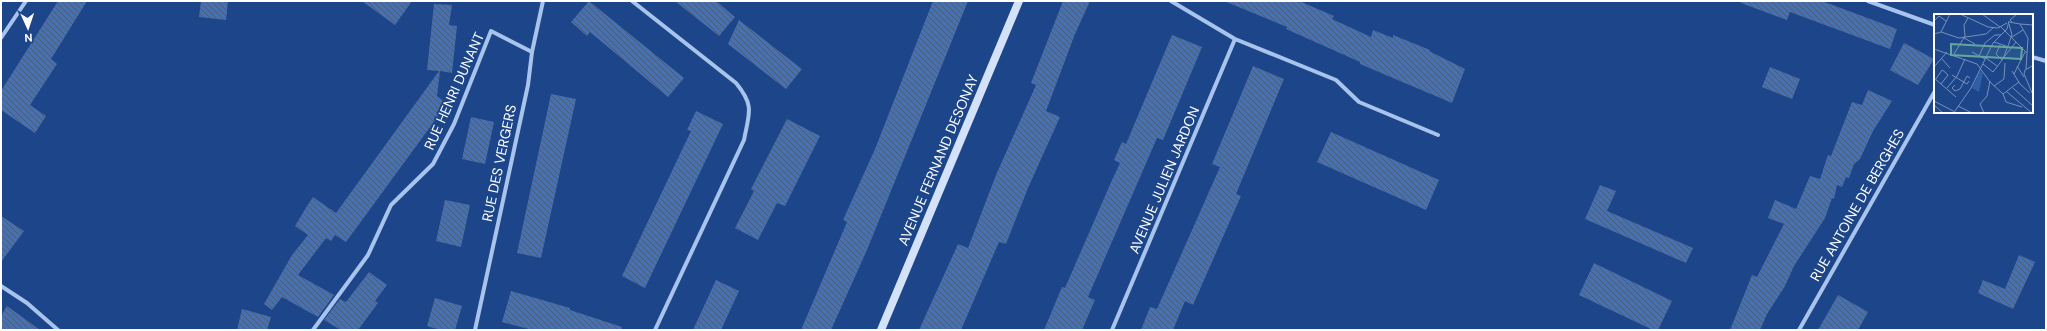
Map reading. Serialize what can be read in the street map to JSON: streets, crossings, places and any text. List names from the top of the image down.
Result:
{
  "streets": {
    "main road": ["AVENUE FERNAND DESONAY"],
    "street": [
      "RUE HENRI DUNANT",
      "RUE DES VERGERS",
      "AVENUE JULIEN JARDON",
      "RUE ANTOINE DE BERGHES"
    ]
  },
  "crossings": [
    ["RUE HENRI DUNANT", "RUE DES VERGERS"]
  ],
  "north": "bottom"
}
